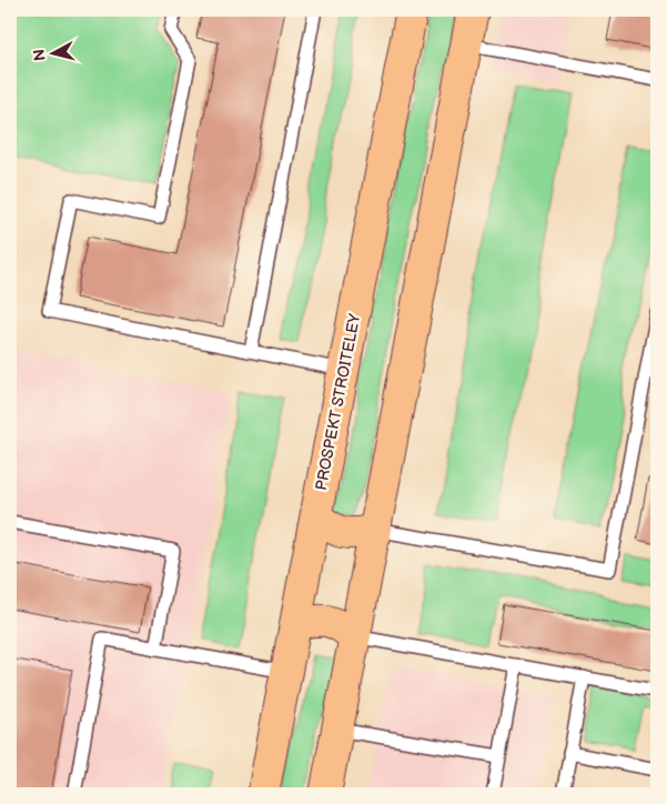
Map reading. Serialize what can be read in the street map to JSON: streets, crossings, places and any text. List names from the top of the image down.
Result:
{
  "streets": {
    "main road": ["PROSPEKT STROITELEY"]
  },
  "north": "left"
}
